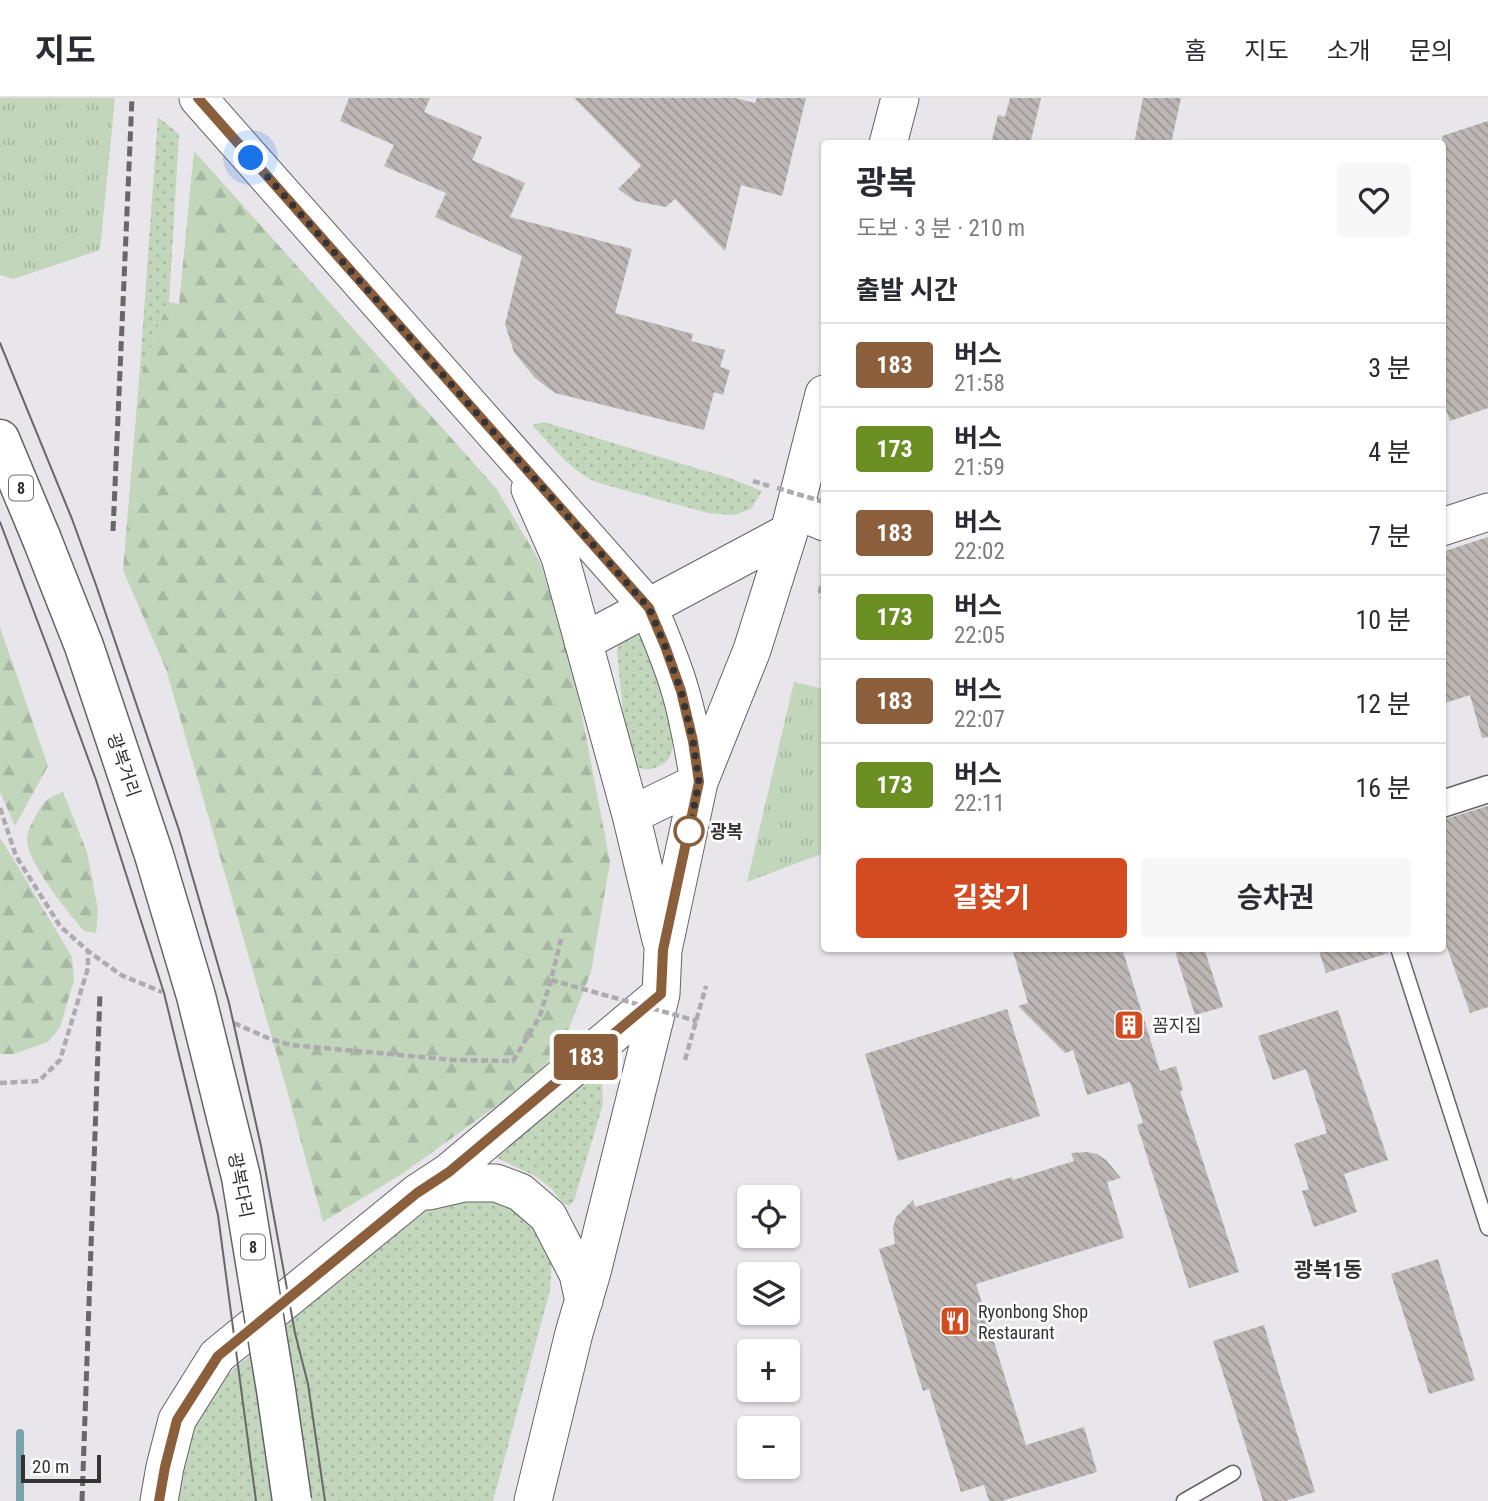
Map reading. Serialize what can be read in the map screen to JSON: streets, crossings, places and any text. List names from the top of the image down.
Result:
{
  "streets": {
    "highway": ["8", "광복거리", "광복다리"]
  },
  "crossings": [
    ["광복거리", "광복다리"]
  ],
  "districts": ["광복1동"],
  "places": {
    "other": ["광복"],
    "building": ["꼼지집"],
    "restaurant": ["Ryonbong Shop Restaurant"]
  },
  "lines": ["bus line 183"],
  "scale_bar": "20 m",
  "page": {
    "header": "지도",
    "nav": [
      "홈",
      "지도",
      "소개",
      "문의"
    ],
    "on_map": "183",
    "heading": [
      ["광복", "도보 · 3 분 · 210 m"],
      "출발 시간"
    ],
    "list": [
      {
        "mark": "183",
        "name": "버스",
        "note": "21:58",
        "value": "3 분"
      },
      {
        "mark": "173",
        "name": "버스",
        "note": "21:59",
        "value": "4 분"
      },
      {
        "mark": "183",
        "name": "버스",
        "note": "22:02",
        "value": "7 분"
      },
      {
        "mark": "173",
        "name": "버스",
        "note": "22:05",
        "value": "10 분"
      },
      {
        "mark": "183",
        "name": "버스",
        "note": "22:07",
        "value": "12 분"
      },
      {
        "mark": "173",
        "name": "버스",
        "note": "22:11",
        "value": "16 분"
      }
    ],
    "buttons": ["길찾기", "승차권"],
    "map_buttons": ["+", "−"],
    "scale": "20 m"
  }
}
